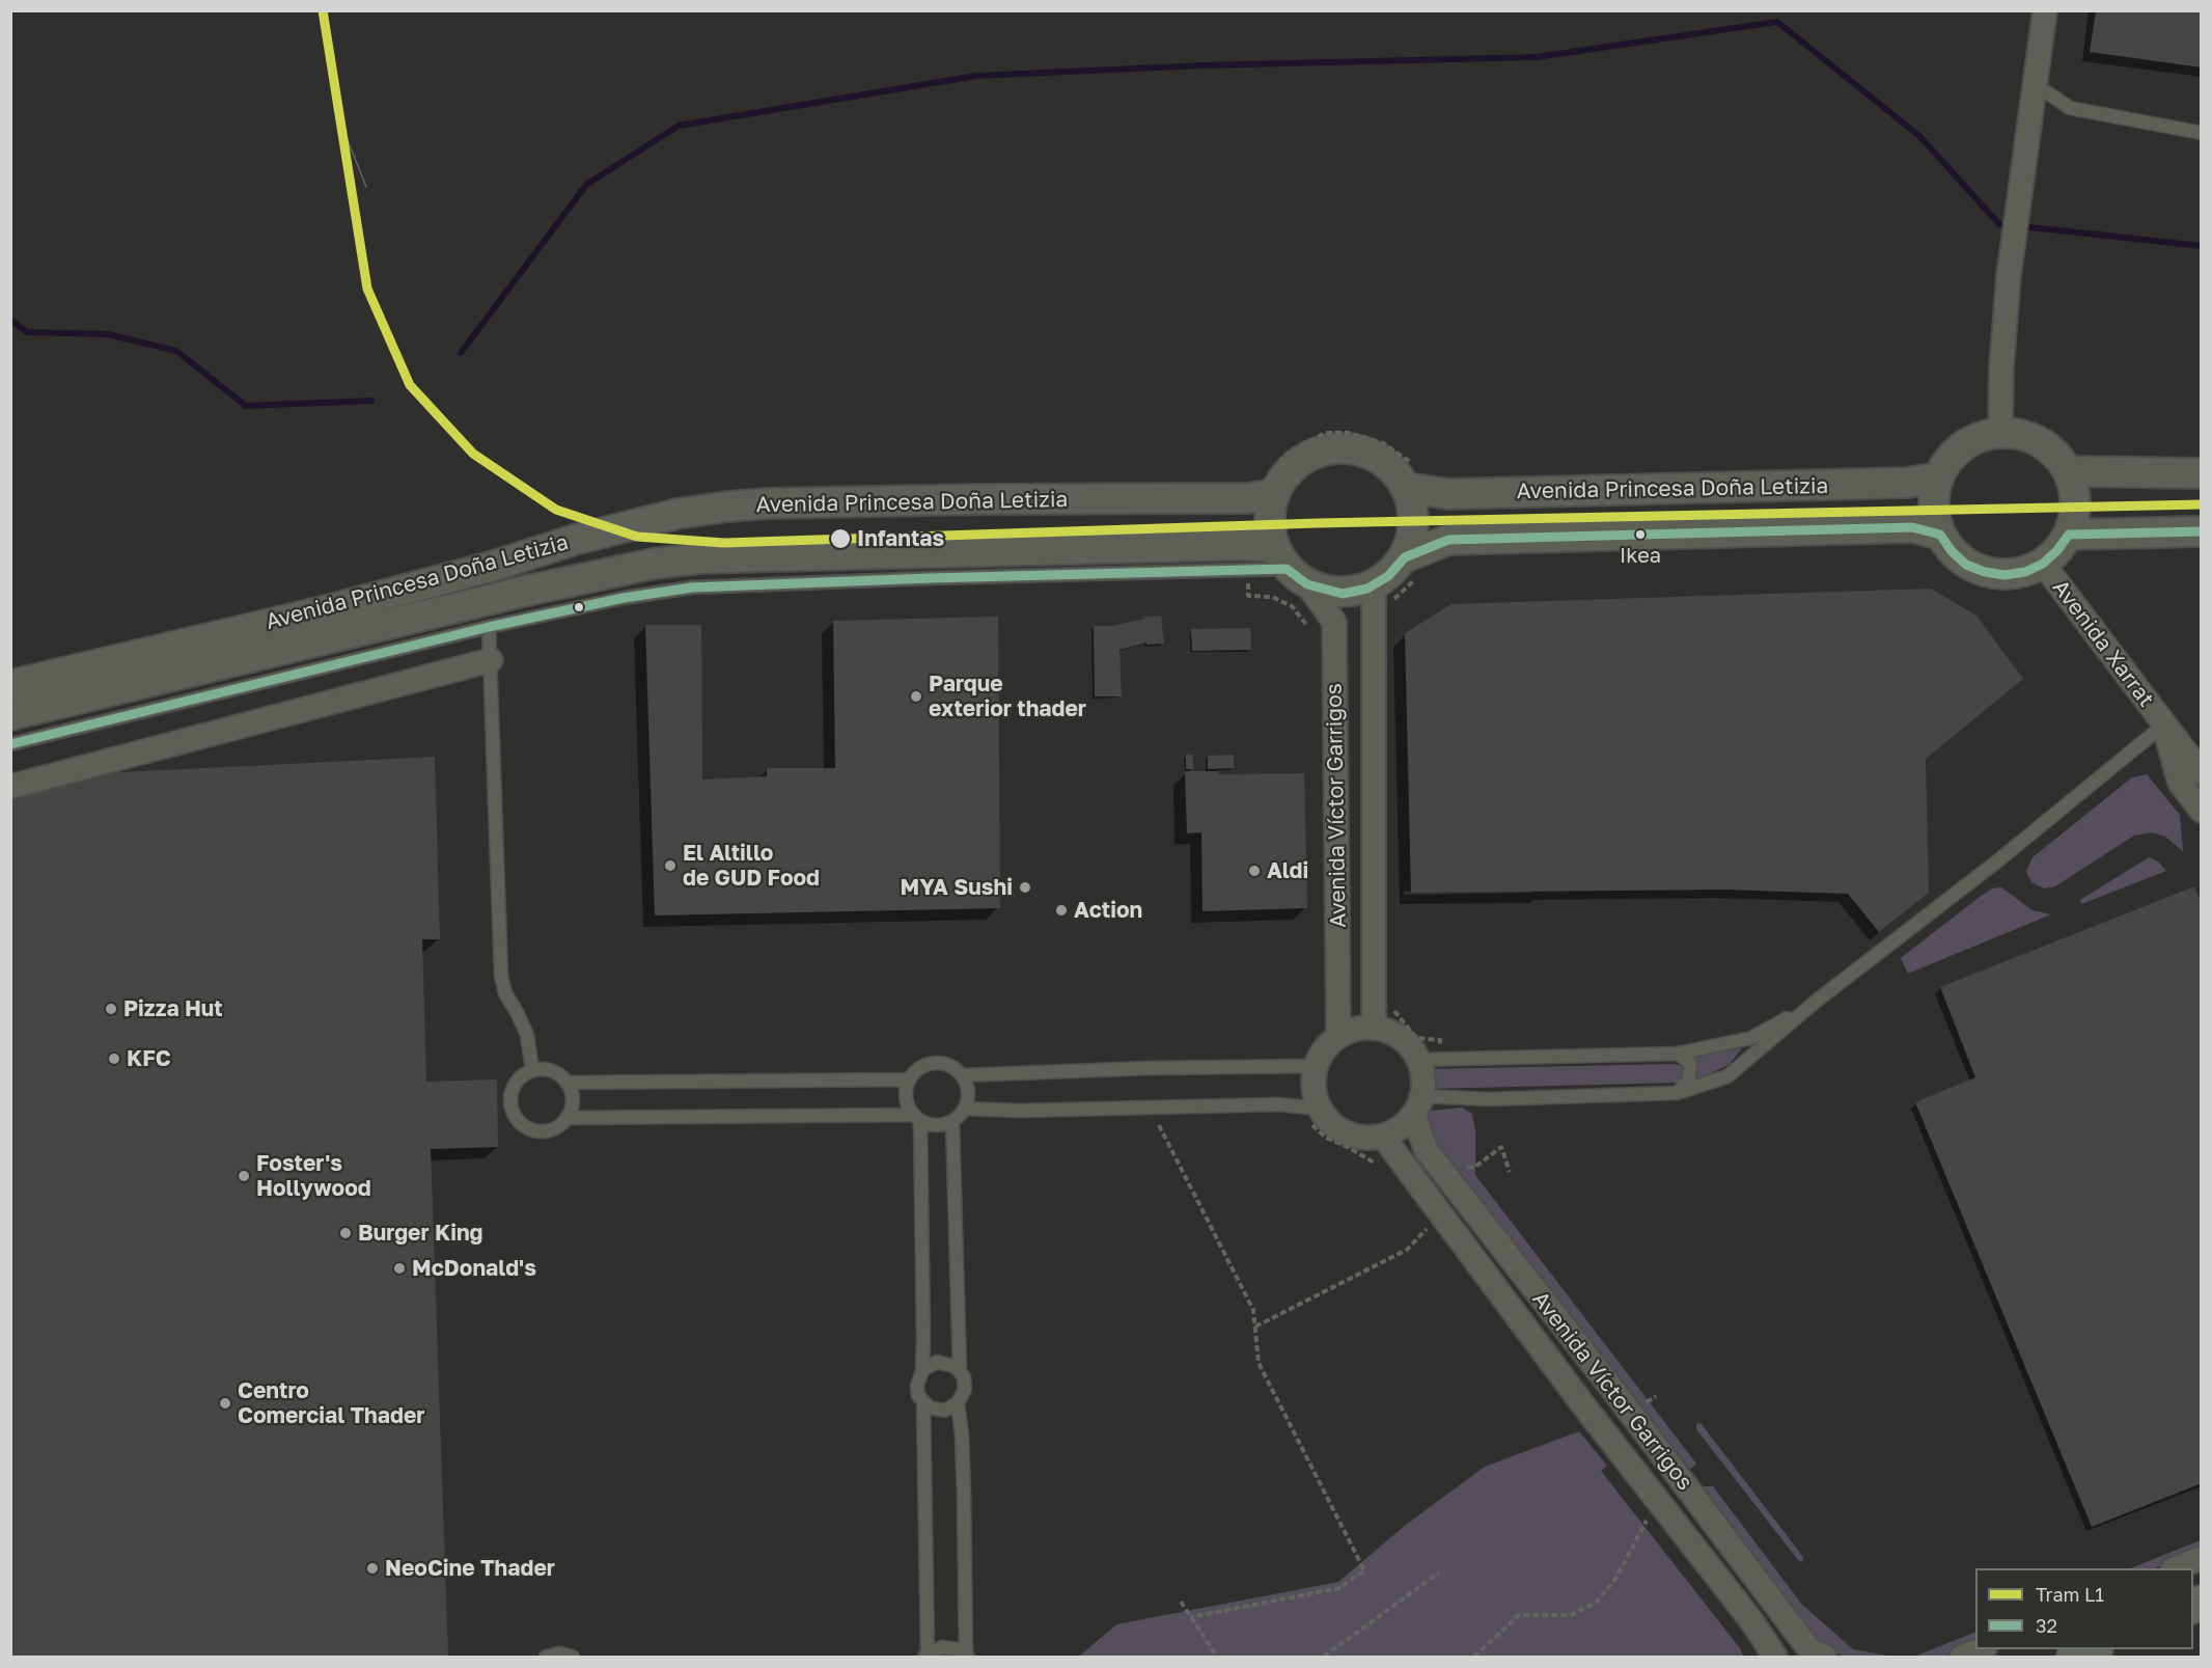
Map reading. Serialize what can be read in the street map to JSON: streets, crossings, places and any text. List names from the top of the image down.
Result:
{
  "streets": {
    "street": ["Avenida Princesa Doña Letizia", "Avenida Xarrat", "Avenida Víctor Garrigos"]
  },
  "crossings": [
    ["Avenida Princesa Doña Letizia", "Avenida Xarrat"],
    ["Avenida Princesa Doña Letizia", "Avenida Víctor Garrigos"]
  ],
  "places": [
    "Ikea",
    "Infantas",
    "Parque exterior thader",
    "El Altillo de GUD Food",
    "Aldi",
    "MYA Sushi",
    "Action",
    "Pizza Hut",
    "KFC",
    "Foster's Hollywood",
    "Burger King",
    "McDonald's",
    "Centro Comercial Thader",
    "NeoCine Thader"
  ],
  "lines": ["tram line L1", "transit line 32"],
  "legend": ["Tram L1", "32"]
}
